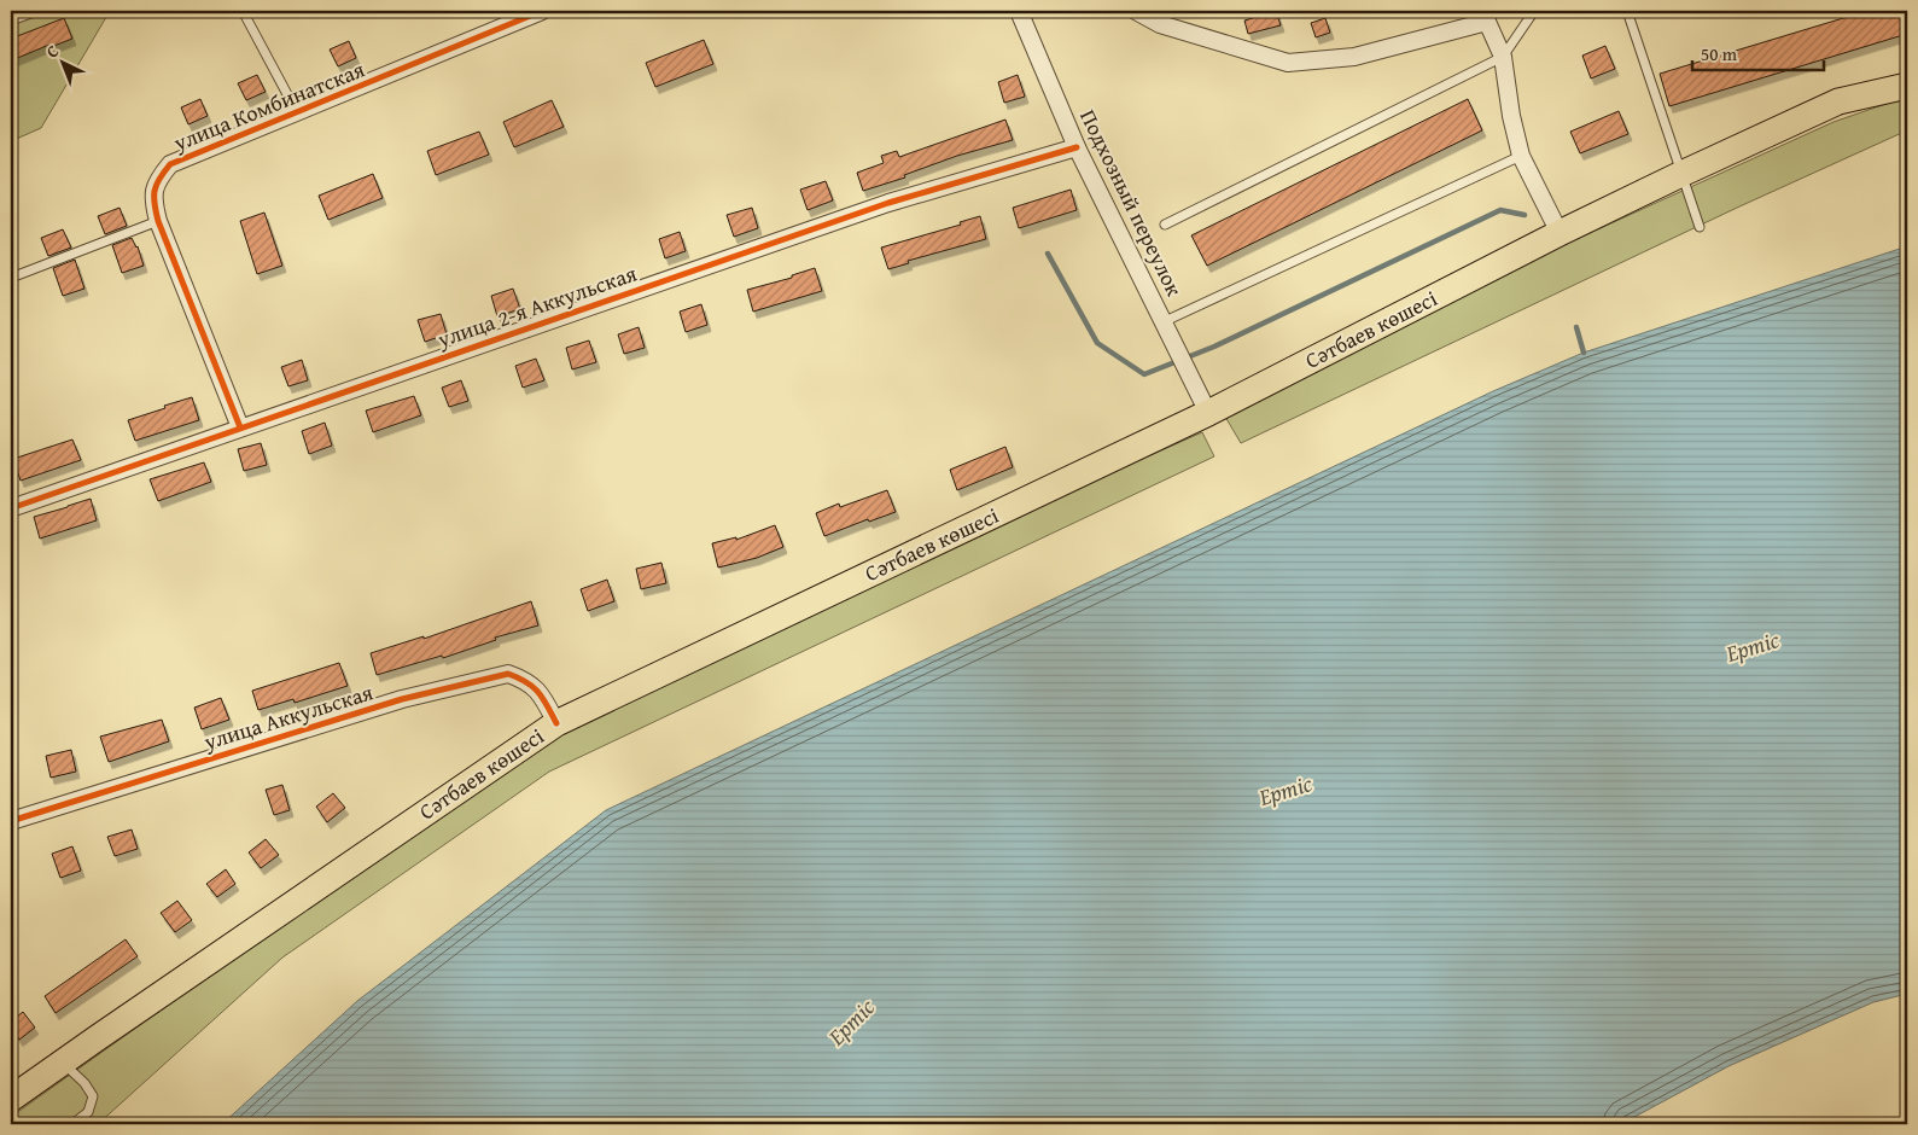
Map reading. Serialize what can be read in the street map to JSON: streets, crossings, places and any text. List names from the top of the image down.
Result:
{
  "streets": {
    "main road": ["Сәтбаев көшесі"],
    "street": [
      "улица Комбинатская",
      "Подхозный переулок",
      "улица 2-я Аккульская",
      "улица Аккульская"
    ]
  },
  "crossings": [
    ["улица Комбинатская", "улица 2-я Аккульская"],
    ["Подхозный переулок", "улица 2-я Аккульская"],
    ["Подхозный переулок", "Сәтбаев көшесі"],
    ["Сәтбаев көшесі", "улица Аккульская"]
  ],
  "water": ["Ертіс"],
  "scale_bar": "50 m",
  "north": "top left"
}
